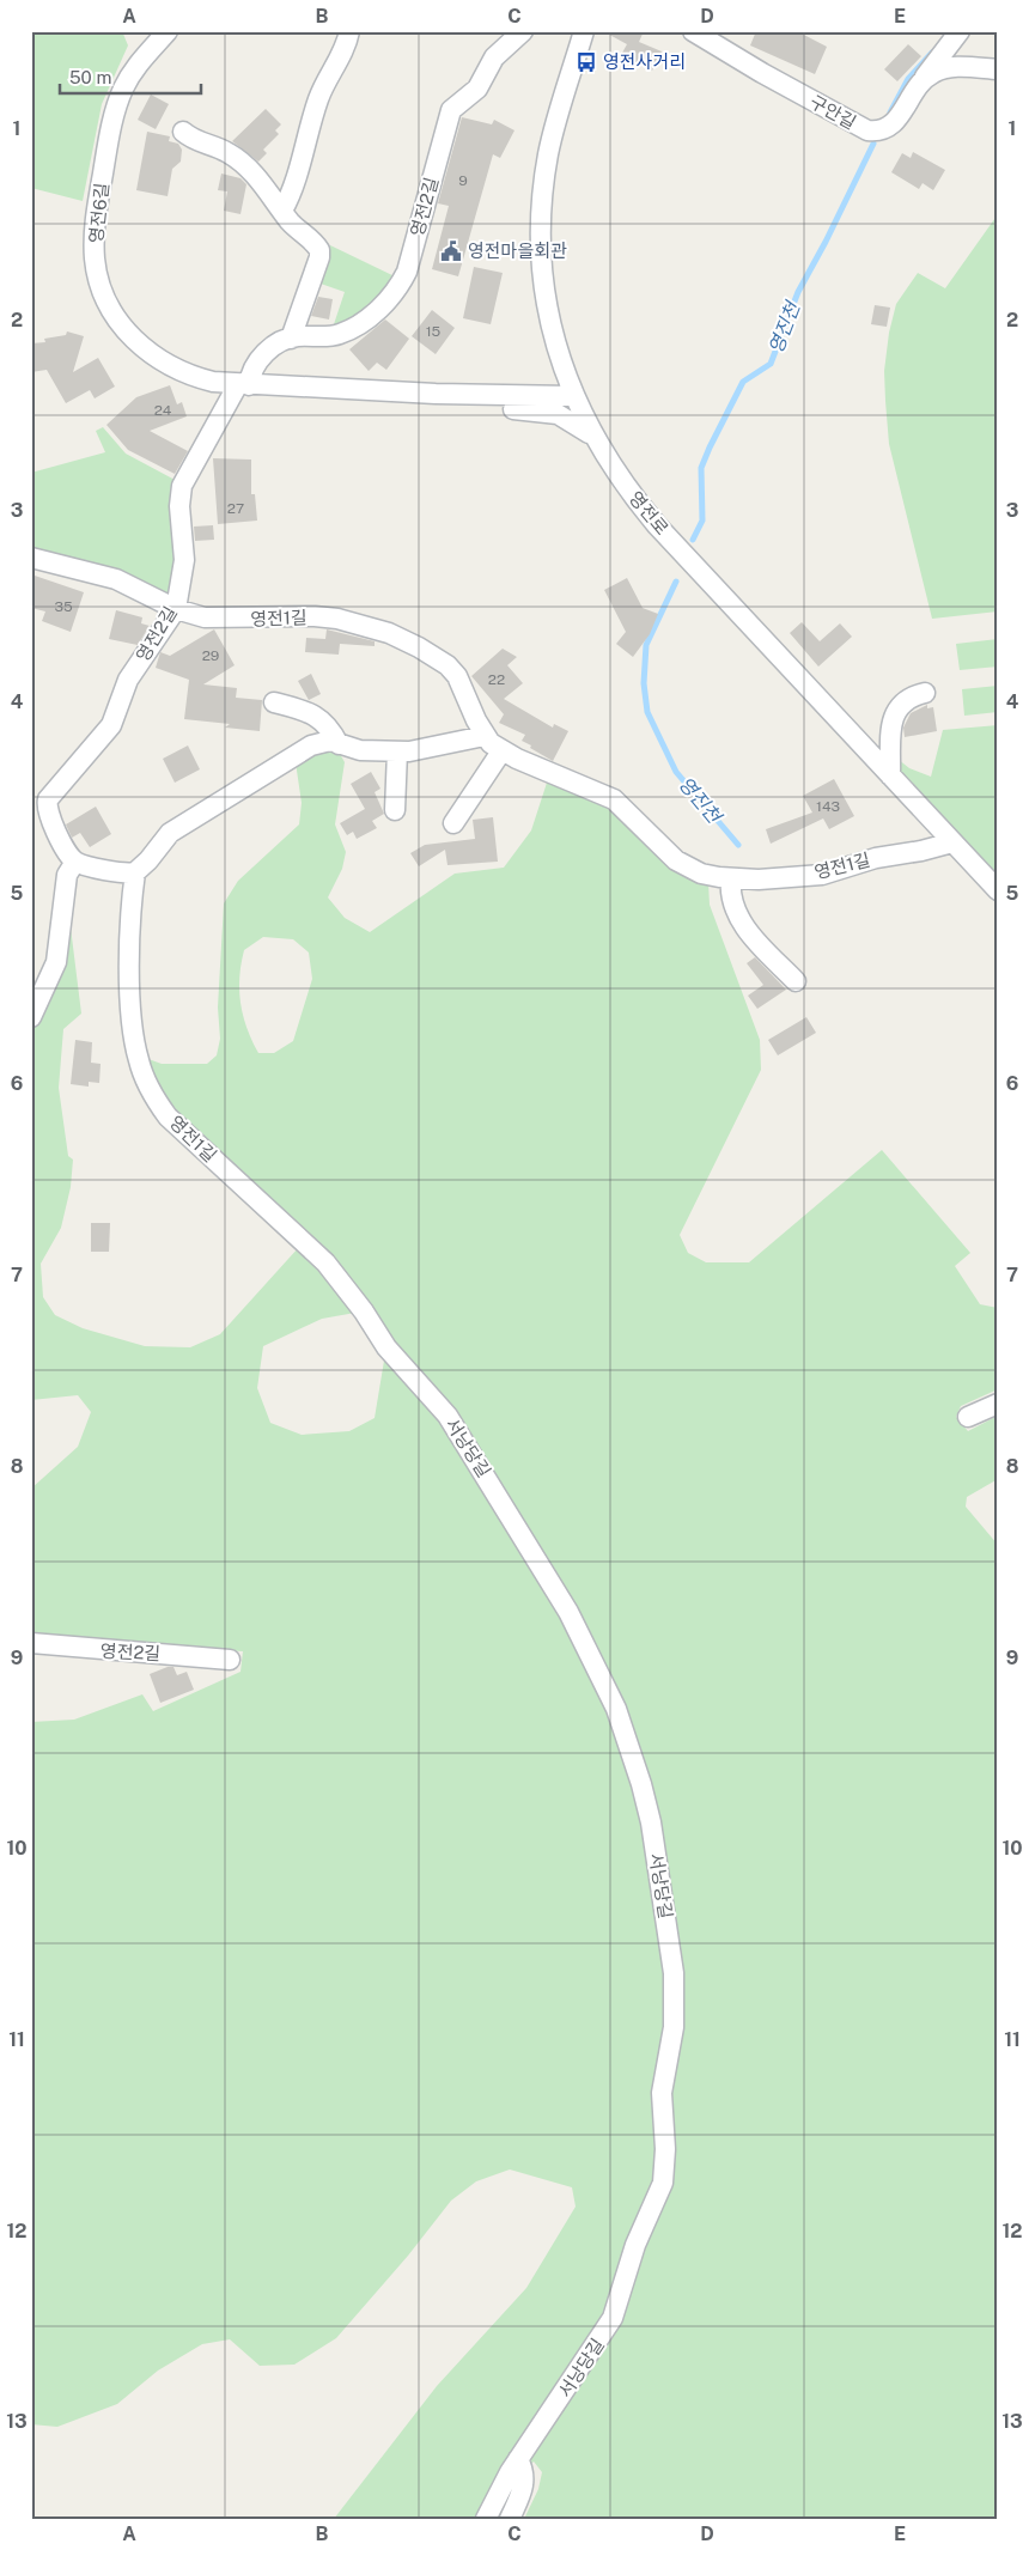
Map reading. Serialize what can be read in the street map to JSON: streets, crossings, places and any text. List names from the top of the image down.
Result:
{
  "streets": {
    "street": [
      "구안길",
      "영전2길",
      "영전6길",
      "영전로",
      "영전1길",
      "서낭당길"
    ]
  },
  "crossings": [
    ["영전2길", "영전6길"],
    ["영전2길", "영전1길"],
    ["영전6길", "영전로"],
    ["영전로", "영전1길"],
    ["영전1길", "서낭당길"]
  ],
  "water": ["영진천"],
  "places": {
    "bus stop": ["영전사거리"],
    "public building": ["영전마을회관"]
  },
  "house_numbers": [
    "9",
    "15",
    "24",
    "27",
    "35",
    "29",
    "22",
    "143"
  ],
  "scale_bar": "50 m",
  "grid": {
    "columns": [
      "A",
      "B",
      "C",
      "D",
      "E"
    ],
    "rows": [
      "1",
      "2",
      "3",
      "4",
      "5",
      "6",
      "7",
      "8",
      "9",
      "10",
      "11",
      "12",
      "13"
    ]
  }
}
